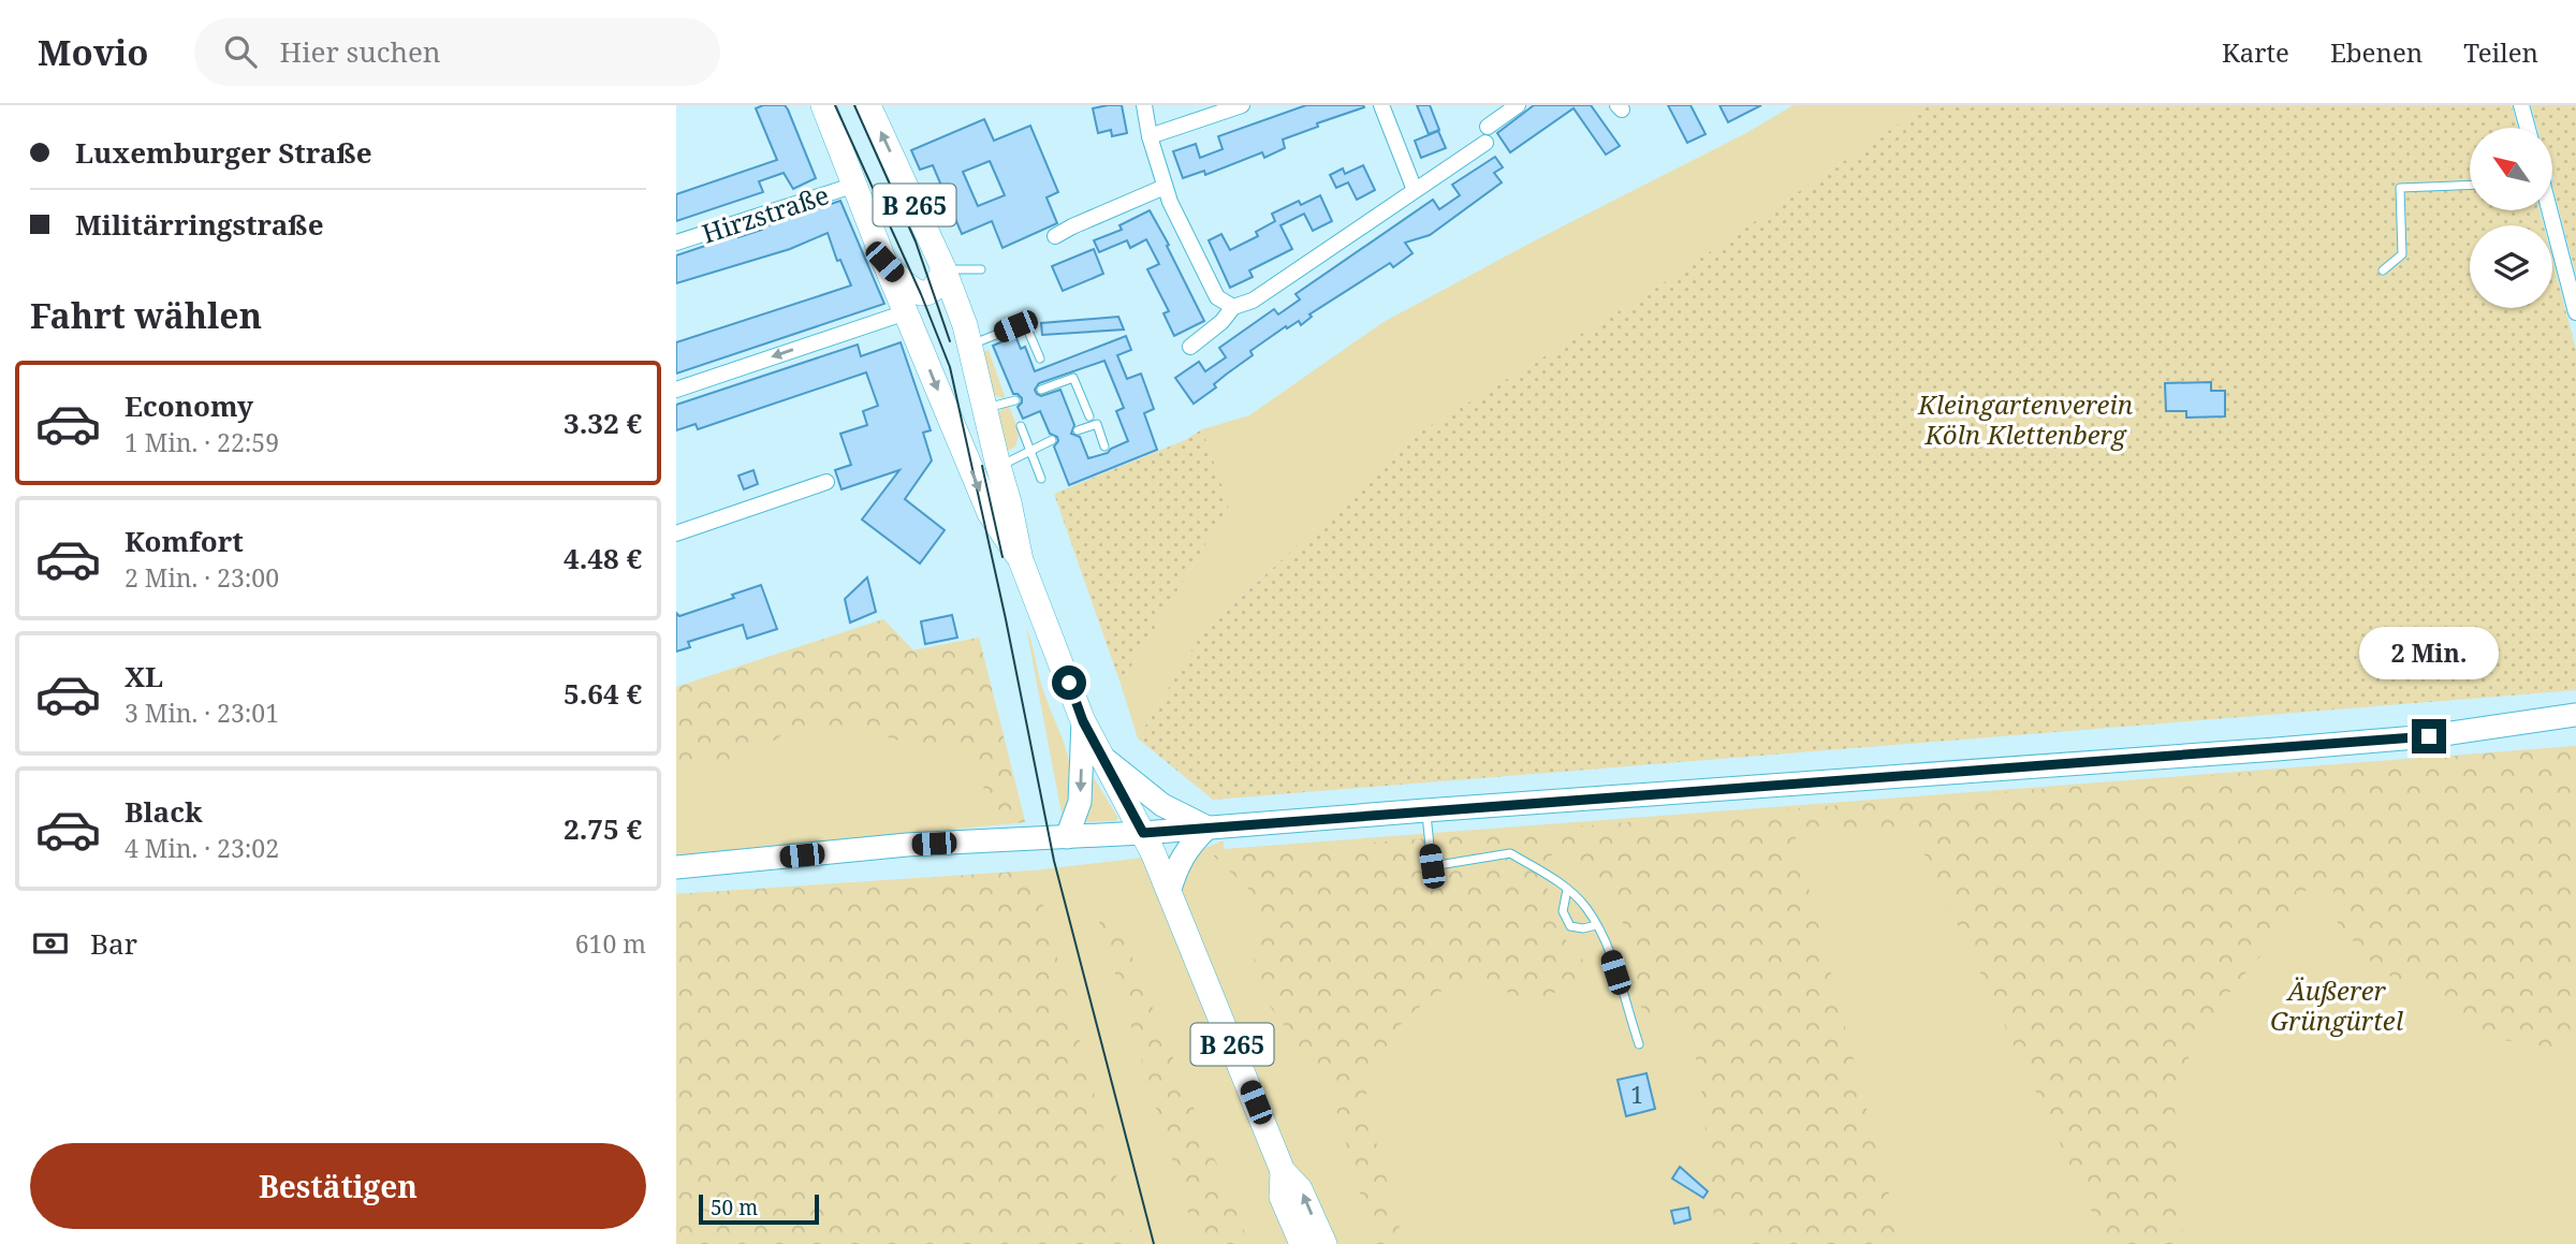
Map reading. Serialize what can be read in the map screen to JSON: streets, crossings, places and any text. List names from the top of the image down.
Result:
{
  "streets": {
    "main road": ["B 265"],
    "street": ["Hirzstraße"]
  },
  "crossings": [
    ["B 265", "Hirzstraße"]
  ],
  "parks": ["Kleingartenverein Köln Klettenberg", "Äußerer Grüngürtel"],
  "house_numbers": ["1"],
  "scale_bar": "50 m",
  "north": "top left",
  "page": {
    "header": "Movio",
    "search": "Hier suchen",
    "nav": ["Karte", "Ebenen", "Teilen"],
    "banner": ["Luxemburger Straße", "Militärringstraße"],
    "heading": "Fahrt wählen",
    "list": [
      {
        "name": "Economy",
        "note": "1 Min. · 22:59",
        "value": "3.32 €"
      },
      {
        "name": "Komfort",
        "note": "2 Min. · 23:00",
        "value": "4.48 €"
      },
      {
        "name": "XL",
        "note": "3 Min. · 23:01",
        "value": "5.64 €"
      },
      {
        "name": "Black",
        "note": "4 Min. · 23:02",
        "value": "2.75 €"
      }
    ],
    "bubble": "2 Min.",
    "pay": ["Bar", "610 m"],
    "buttons": "Bestätigen",
    "scale": "50 m"
  }
}
